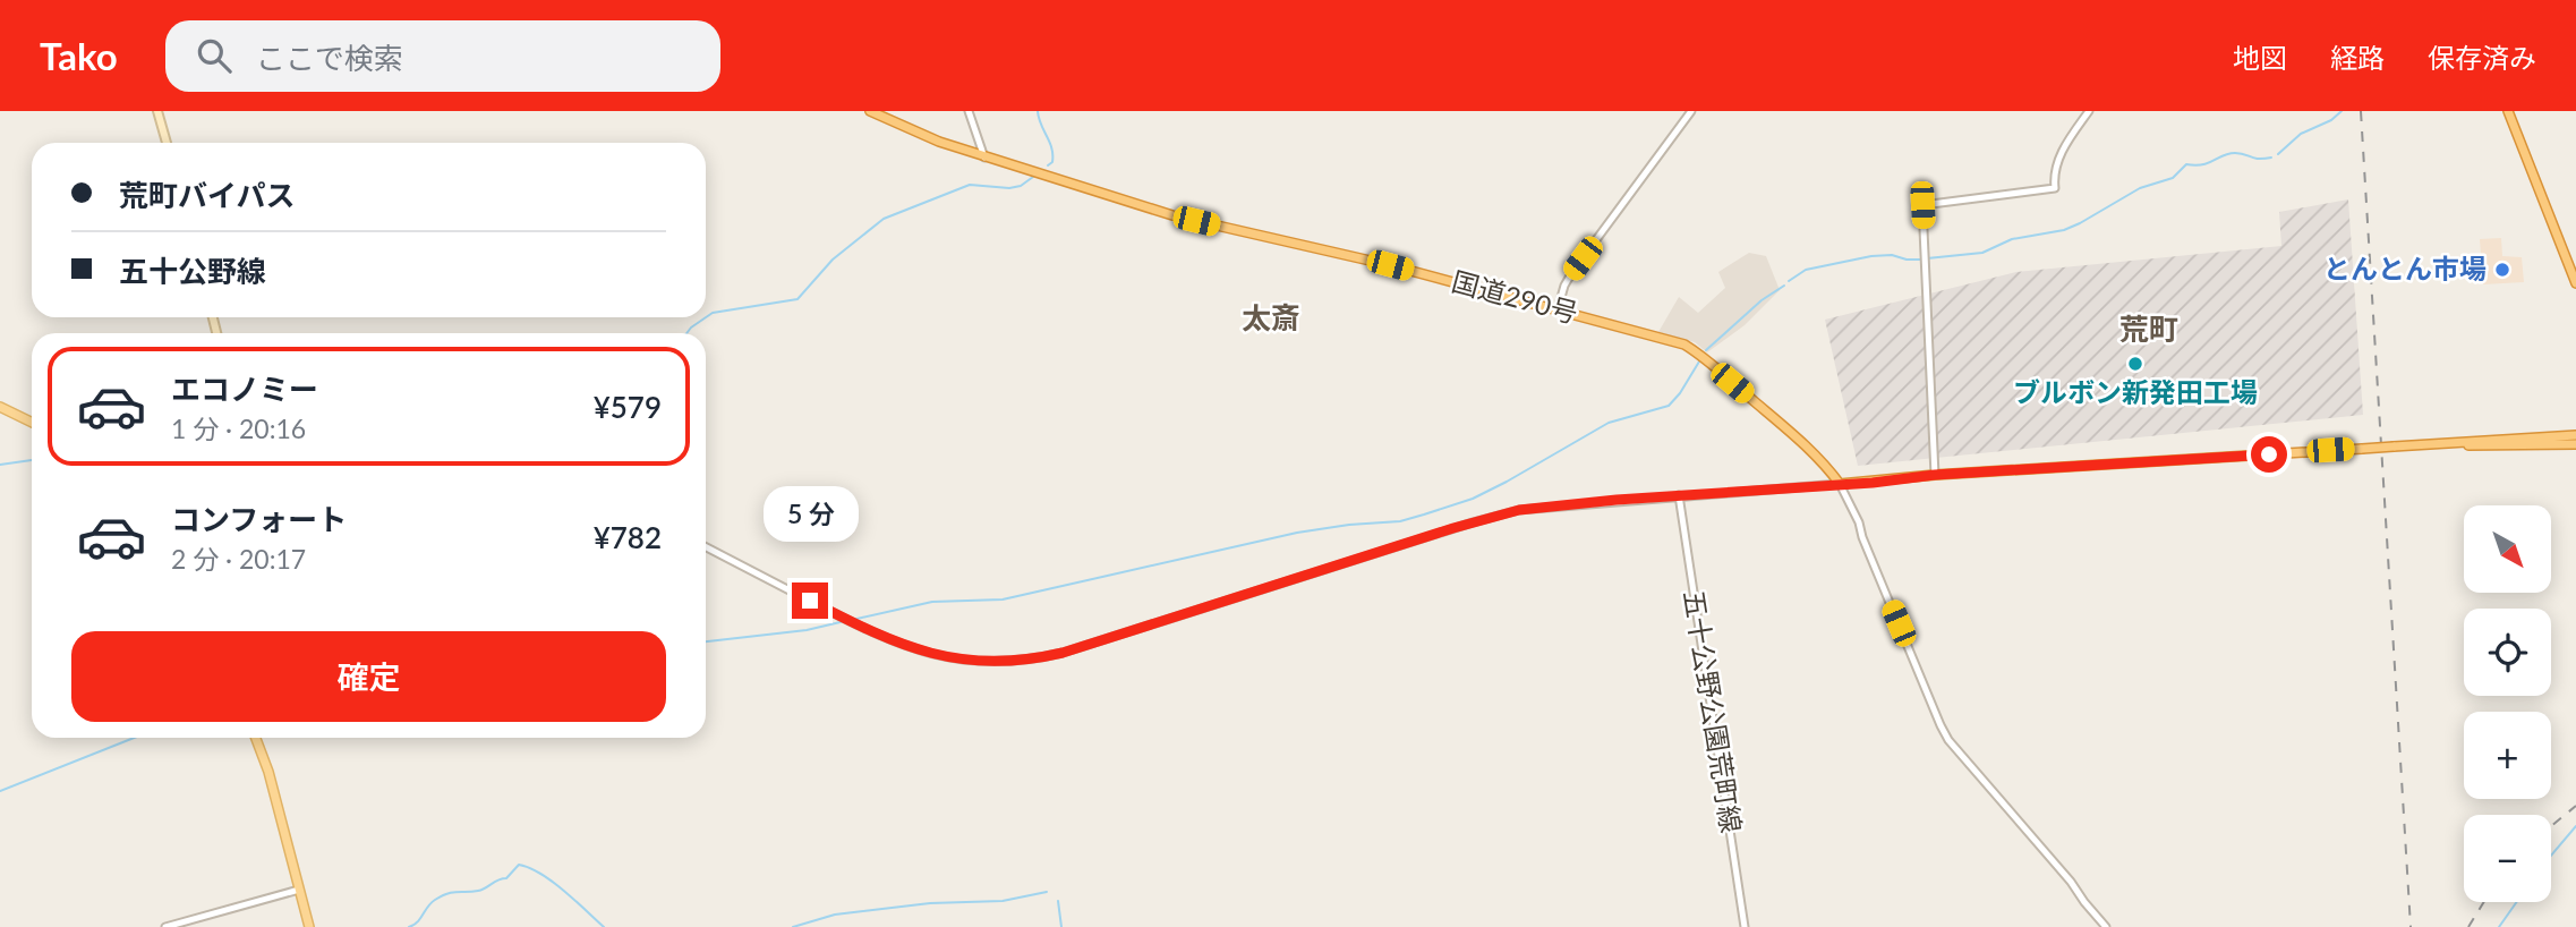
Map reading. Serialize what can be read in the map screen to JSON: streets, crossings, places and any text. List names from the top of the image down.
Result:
{
  "streets": {
    "highway": ["国道290号"],
    "street": ["五十公野公園荒町線"]
  },
  "districts": ["太斎", "荒町"],
  "places": ["とんとん市場", "ブルボン新発田工場"],
  "north": "bottom right",
  "page": {
    "header": "Tako",
    "search": "ここで検索",
    "nav": ["地図", "経路", "保存済み"],
    "banner": ["荒町バイパス", "五十公野線"],
    "list": [
      {
        "name": "エコノミー",
        "note": "1 分 · 20:16",
        "value": "¥579"
      },
      {
        "name": "コンフォート",
        "note": "2 分 · 20:17",
        "value": "¥782"
      }
    ],
    "bubble": "5 分",
    "map_buttons": ["+", "−"],
    "buttons": "確定"
  }
}
